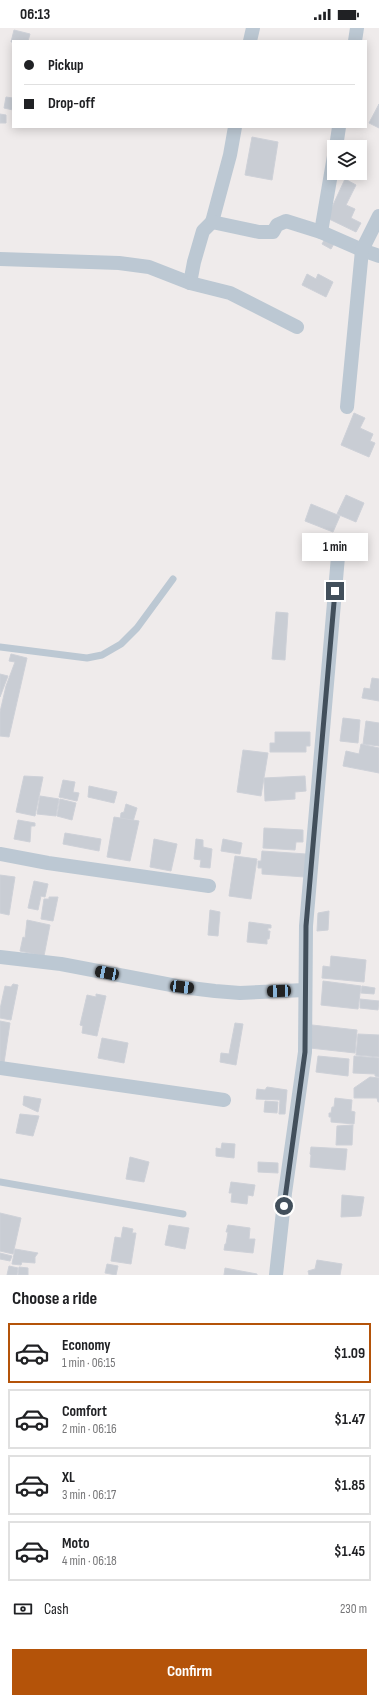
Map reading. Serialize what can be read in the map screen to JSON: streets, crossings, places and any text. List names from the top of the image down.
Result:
{
  "page": {
    "status": "06:13",
    "banner": ["Pickup", "Drop-off"],
    "bubble": "1 min",
    "heading": "Choose a ride",
    "list": [
      {
        "name": "Economy",
        "note": "1 min · 06:15",
        "value": "$1.09"
      },
      {
        "name": "Comfort",
        "note": "2 min · 06:16",
        "value": "$1.47"
      },
      {
        "name": "XL",
        "note": "3 min · 06:17",
        "value": "$1.85"
      },
      {
        "name": "Moto",
        "note": "4 min · 06:18",
        "value": "$1.45"
      }
    ],
    "pay": ["Cash", "230 m"],
    "buttons": "Confirm"
  }
}
